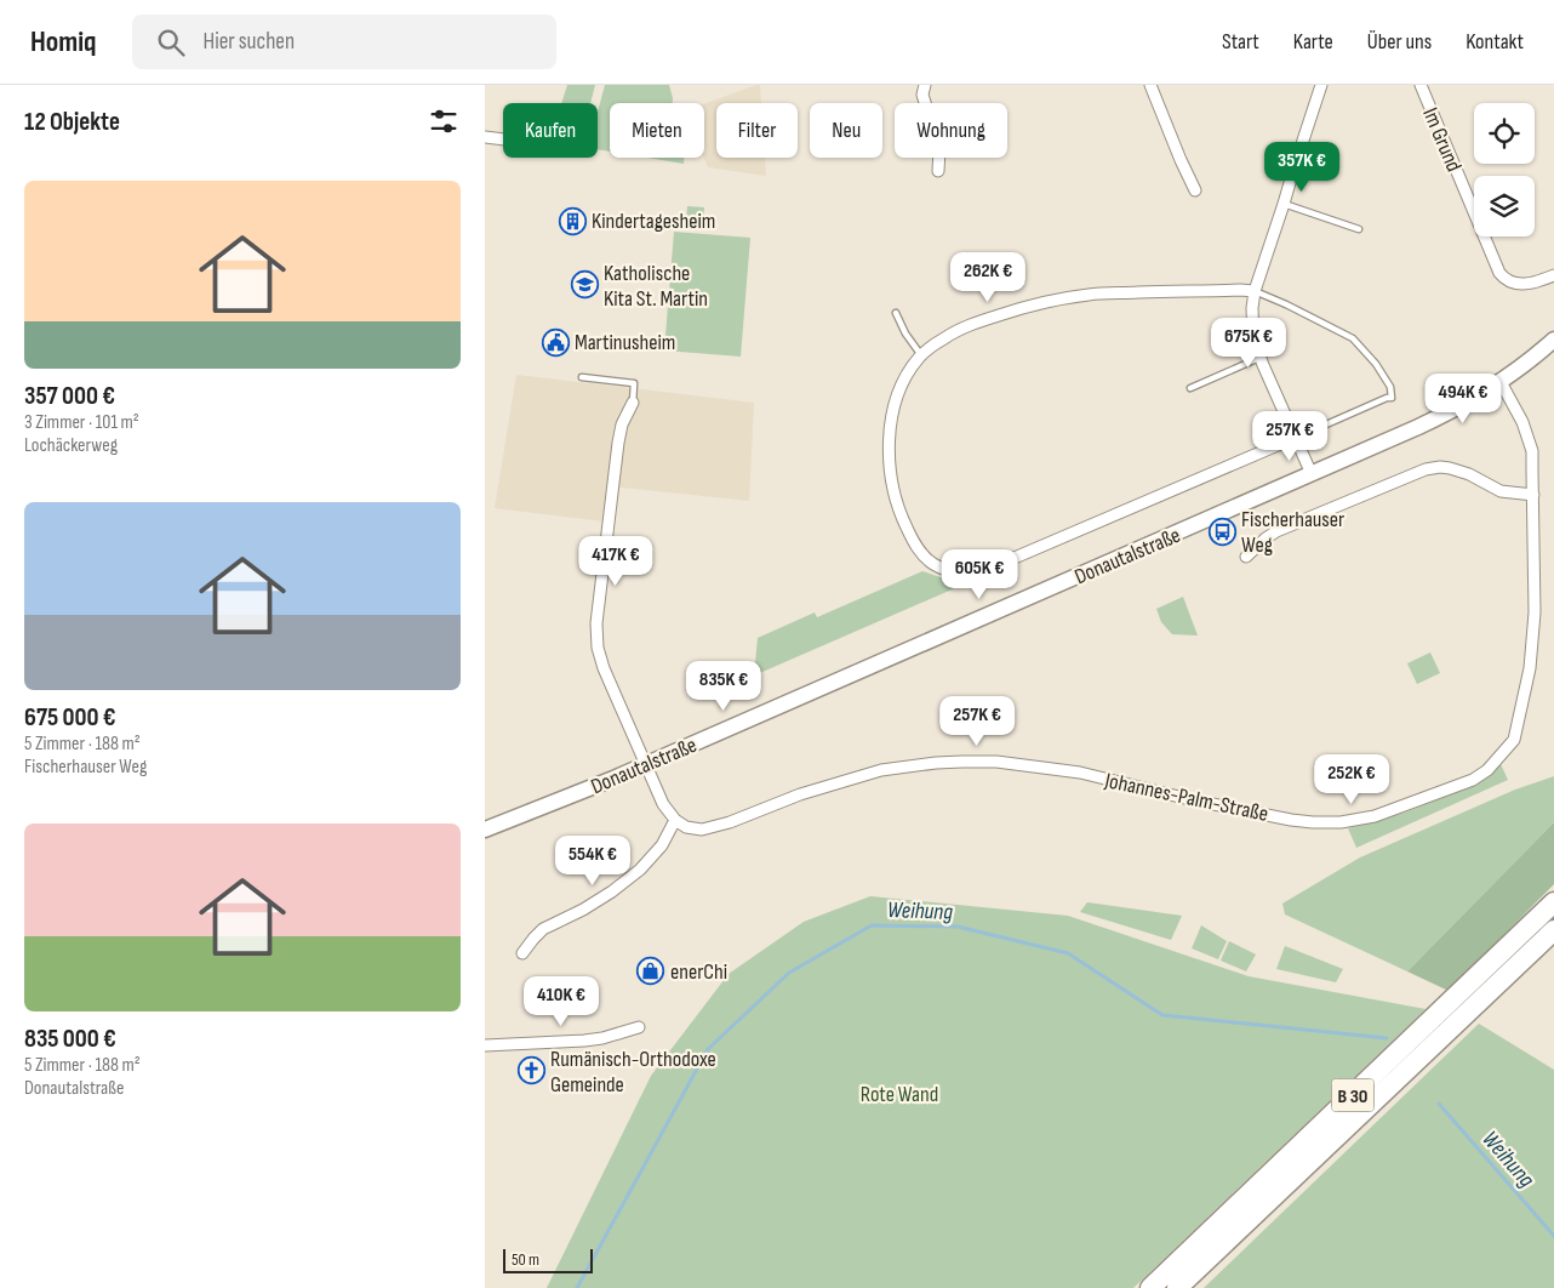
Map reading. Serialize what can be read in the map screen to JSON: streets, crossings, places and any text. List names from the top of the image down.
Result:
{
  "streets": {
    "highway": ["B 30"],
    "main road": ["Donautalstraße"],
    "street": ["Im Grund", "Johannes-Palm-Straße"]
  },
  "crossings": [
    ["Donautalstraße", "Johannes-Palm-Straße"]
  ],
  "water": ["Weihung"],
  "parks": ["Rote Wand"],
  "places": {
    "building": ["Kindertagesheim"],
    "school or university": ["Katholische Kita St. Martin"],
    "public building": ["Martinusheim"],
    "bus stop": ["Fischerhauser Weg"],
    "shop": ["enerChi"],
    "church": ["Rumänisch-Orthodoxe Gemeinde"]
  },
  "scale_bar": "50 m",
  "page": {
    "header": "Homiq",
    "search": "Hier suchen",
    "nav": [
      "Start",
      "Karte",
      "Über uns",
      "Kontakt"
    ],
    "heading": "12 Objekte",
    "chip": [
      "Kaufen",
      "Mieten",
      "Filter",
      "Neu",
      "Wohnung"
    ],
    "price": [
      "357K €",
      "262K €",
      "675K €",
      "494K €",
      "257K €",
      "417K €",
      "605K €",
      "835K €",
      "257K €",
      "252K €",
      "554K €",
      "410K €"
    ],
    "list": [
      {
        "name": "357 000 €",
        "note": "3 Zimmer · 101 m² · Lochäckerweg"
      },
      {
        "name": "675 000 €",
        "note": "5 Zimmer · 188 m² · Fischerhauser Weg"
      },
      {
        "name": "835 000 €",
        "note": "5 Zimmer · 188 m² · Donautalstraße"
      }
    ],
    "scale": "50 m"
  }
}
